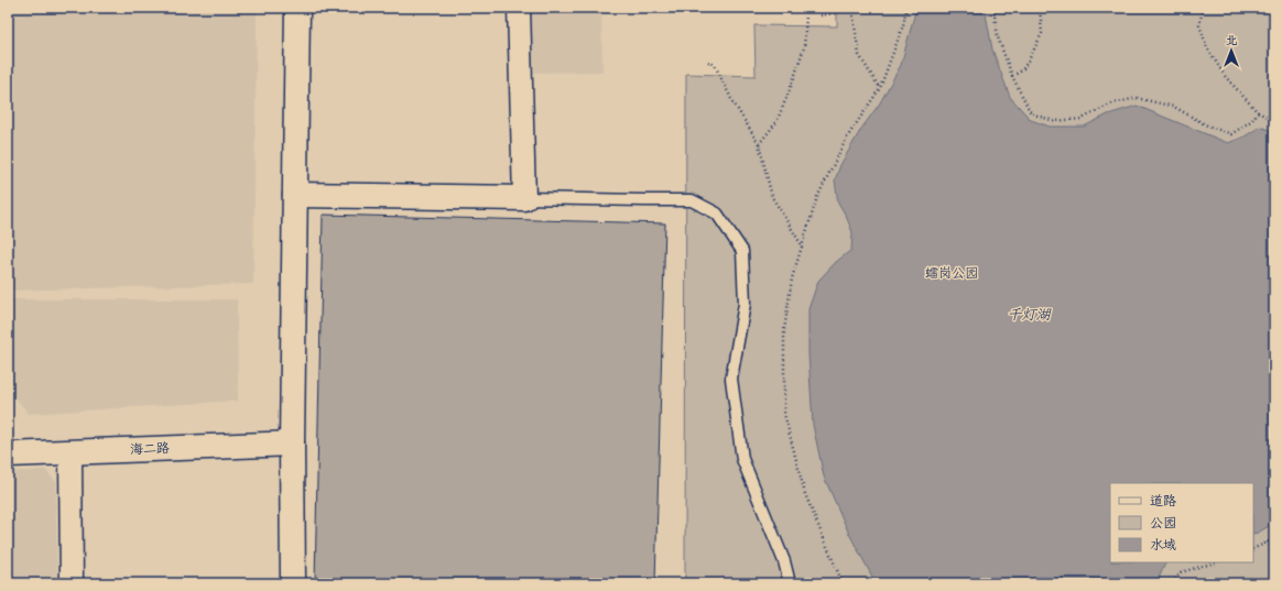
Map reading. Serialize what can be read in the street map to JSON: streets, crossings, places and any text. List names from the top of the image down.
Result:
{
  "streets": {
    "street": ["海二路"]
  },
  "water": ["千灯湖"],
  "parks": ["𧒽岗公园"],
  "legend": ["道路", "公园", "水域"],
  "north": "top"
}
